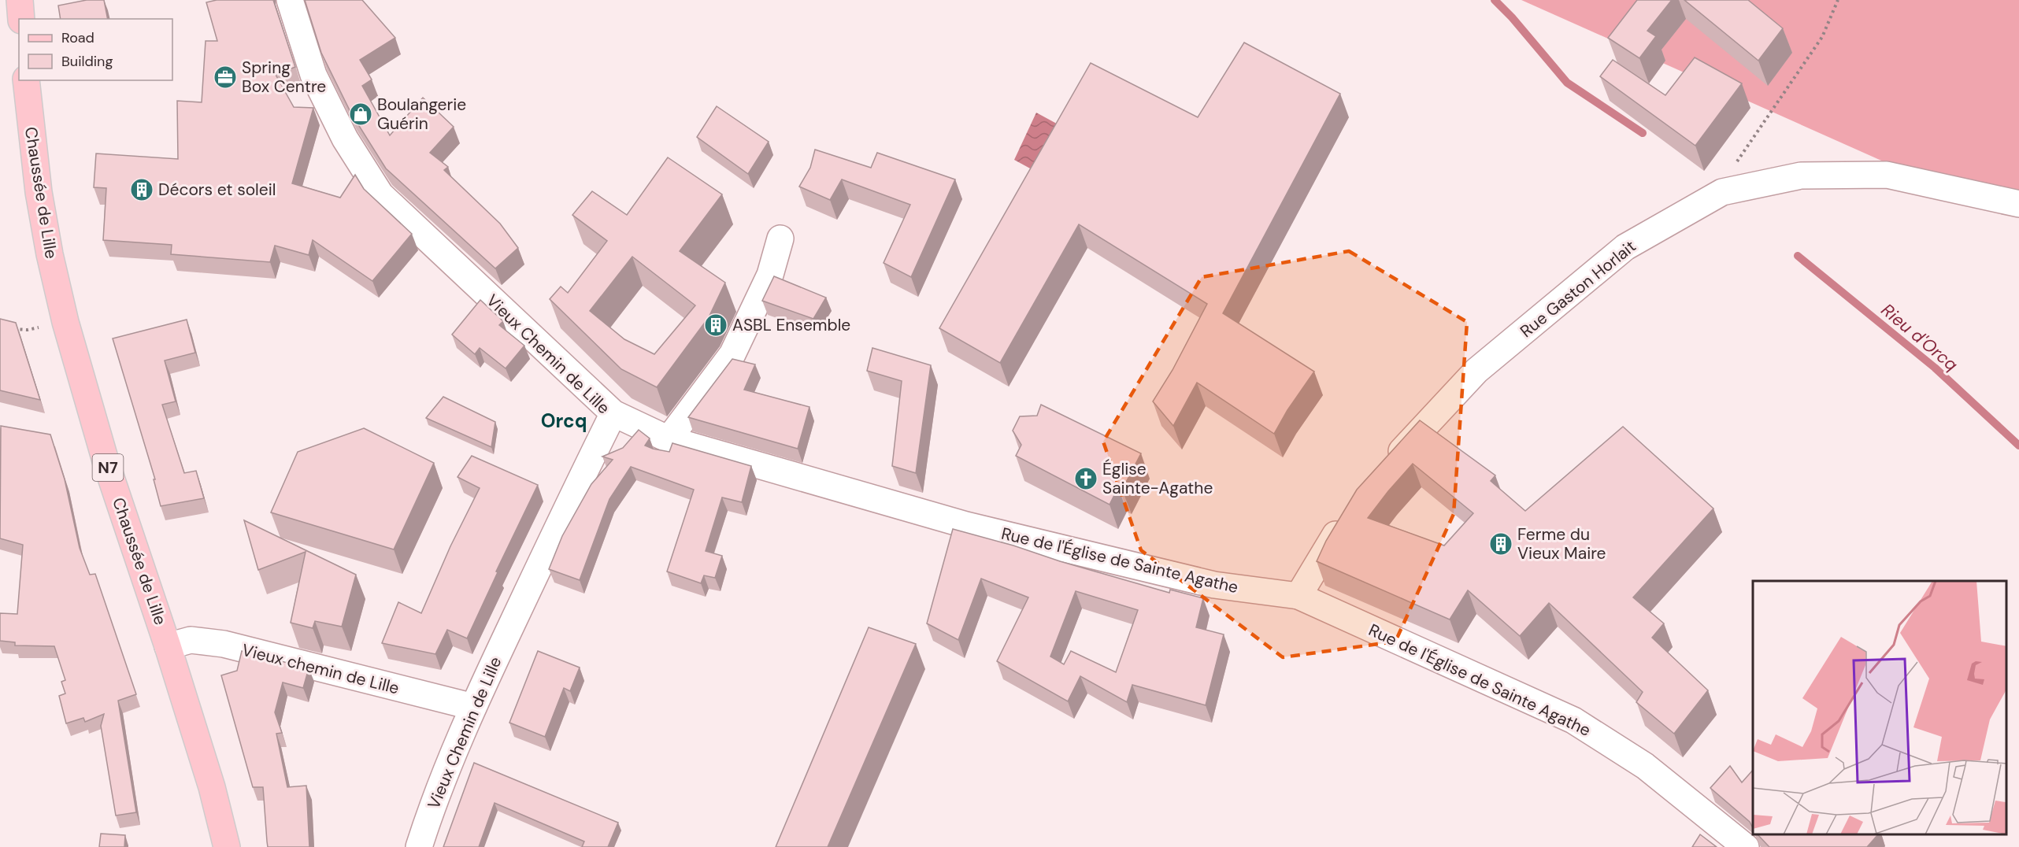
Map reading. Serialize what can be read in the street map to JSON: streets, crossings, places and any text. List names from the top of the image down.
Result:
{
  "streets": {
    "main road": ["Chaussée de Lille", "N7"],
    "street": [
      "Rue Gaston Horlait",
      "Vieux Chemin de Lille",
      "Rue de l'Église de Sainte Agathe",
      "Vieux chemin de Lille"
    ]
  },
  "crossings": [
    ["Chaussée de Lille", "Vieux chemin de Lille"],
    ["Vieux Chemin de Lille", "Rue de l'Église de Sainte Agathe"],
    ["Vieux Chemin de Lille", "Vieux chemin de Lille"]
  ],
  "districts": ["Orcq"],
  "water": ["Rieu d'Orcq"],
  "places": {
    "office": ["Spring Box Centre"],
    "shop": ["Boulangerie Guérin"],
    "building": ["Décors et soleil", "ASBL Ensemble", "Ferme du Vieux Maire"],
    "church": ["Église Sainte-Agathe"]
  },
  "legend": ["Road", "Building"]
}
